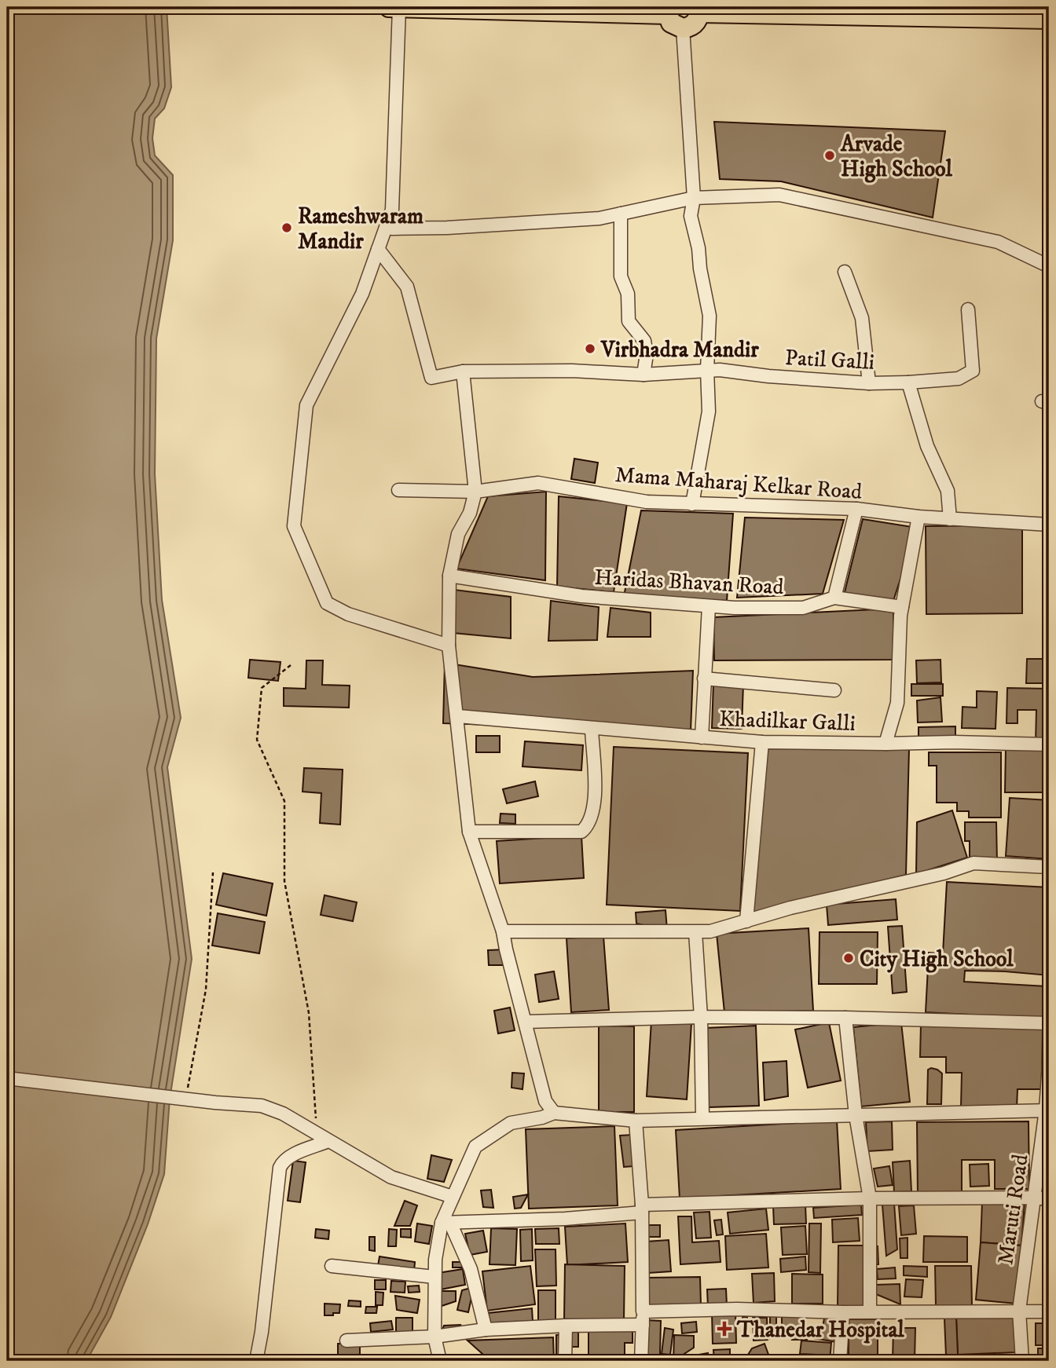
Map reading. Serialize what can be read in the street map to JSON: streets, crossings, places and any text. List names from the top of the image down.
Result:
{
  "streets": {
    "street": [
      "Patil Galli",
      "Mama Maharaj Kelkar Road",
      "Haridas Bhavan Road",
      "Khadilkar Galli",
      "Maruti Road"
    ]
  },
  "crossings": [
    ["Mama Maharaj Kelkar Road", "Khadilkar Galli"]
  ],
  "places": {
    "other": [
      "Arvade High School",
      "Rameshwaram Mandir",
      "Virbhadra Mandir",
      "City High School"
    ],
    "health": ["Thanedar Hospital"]
  }
}
